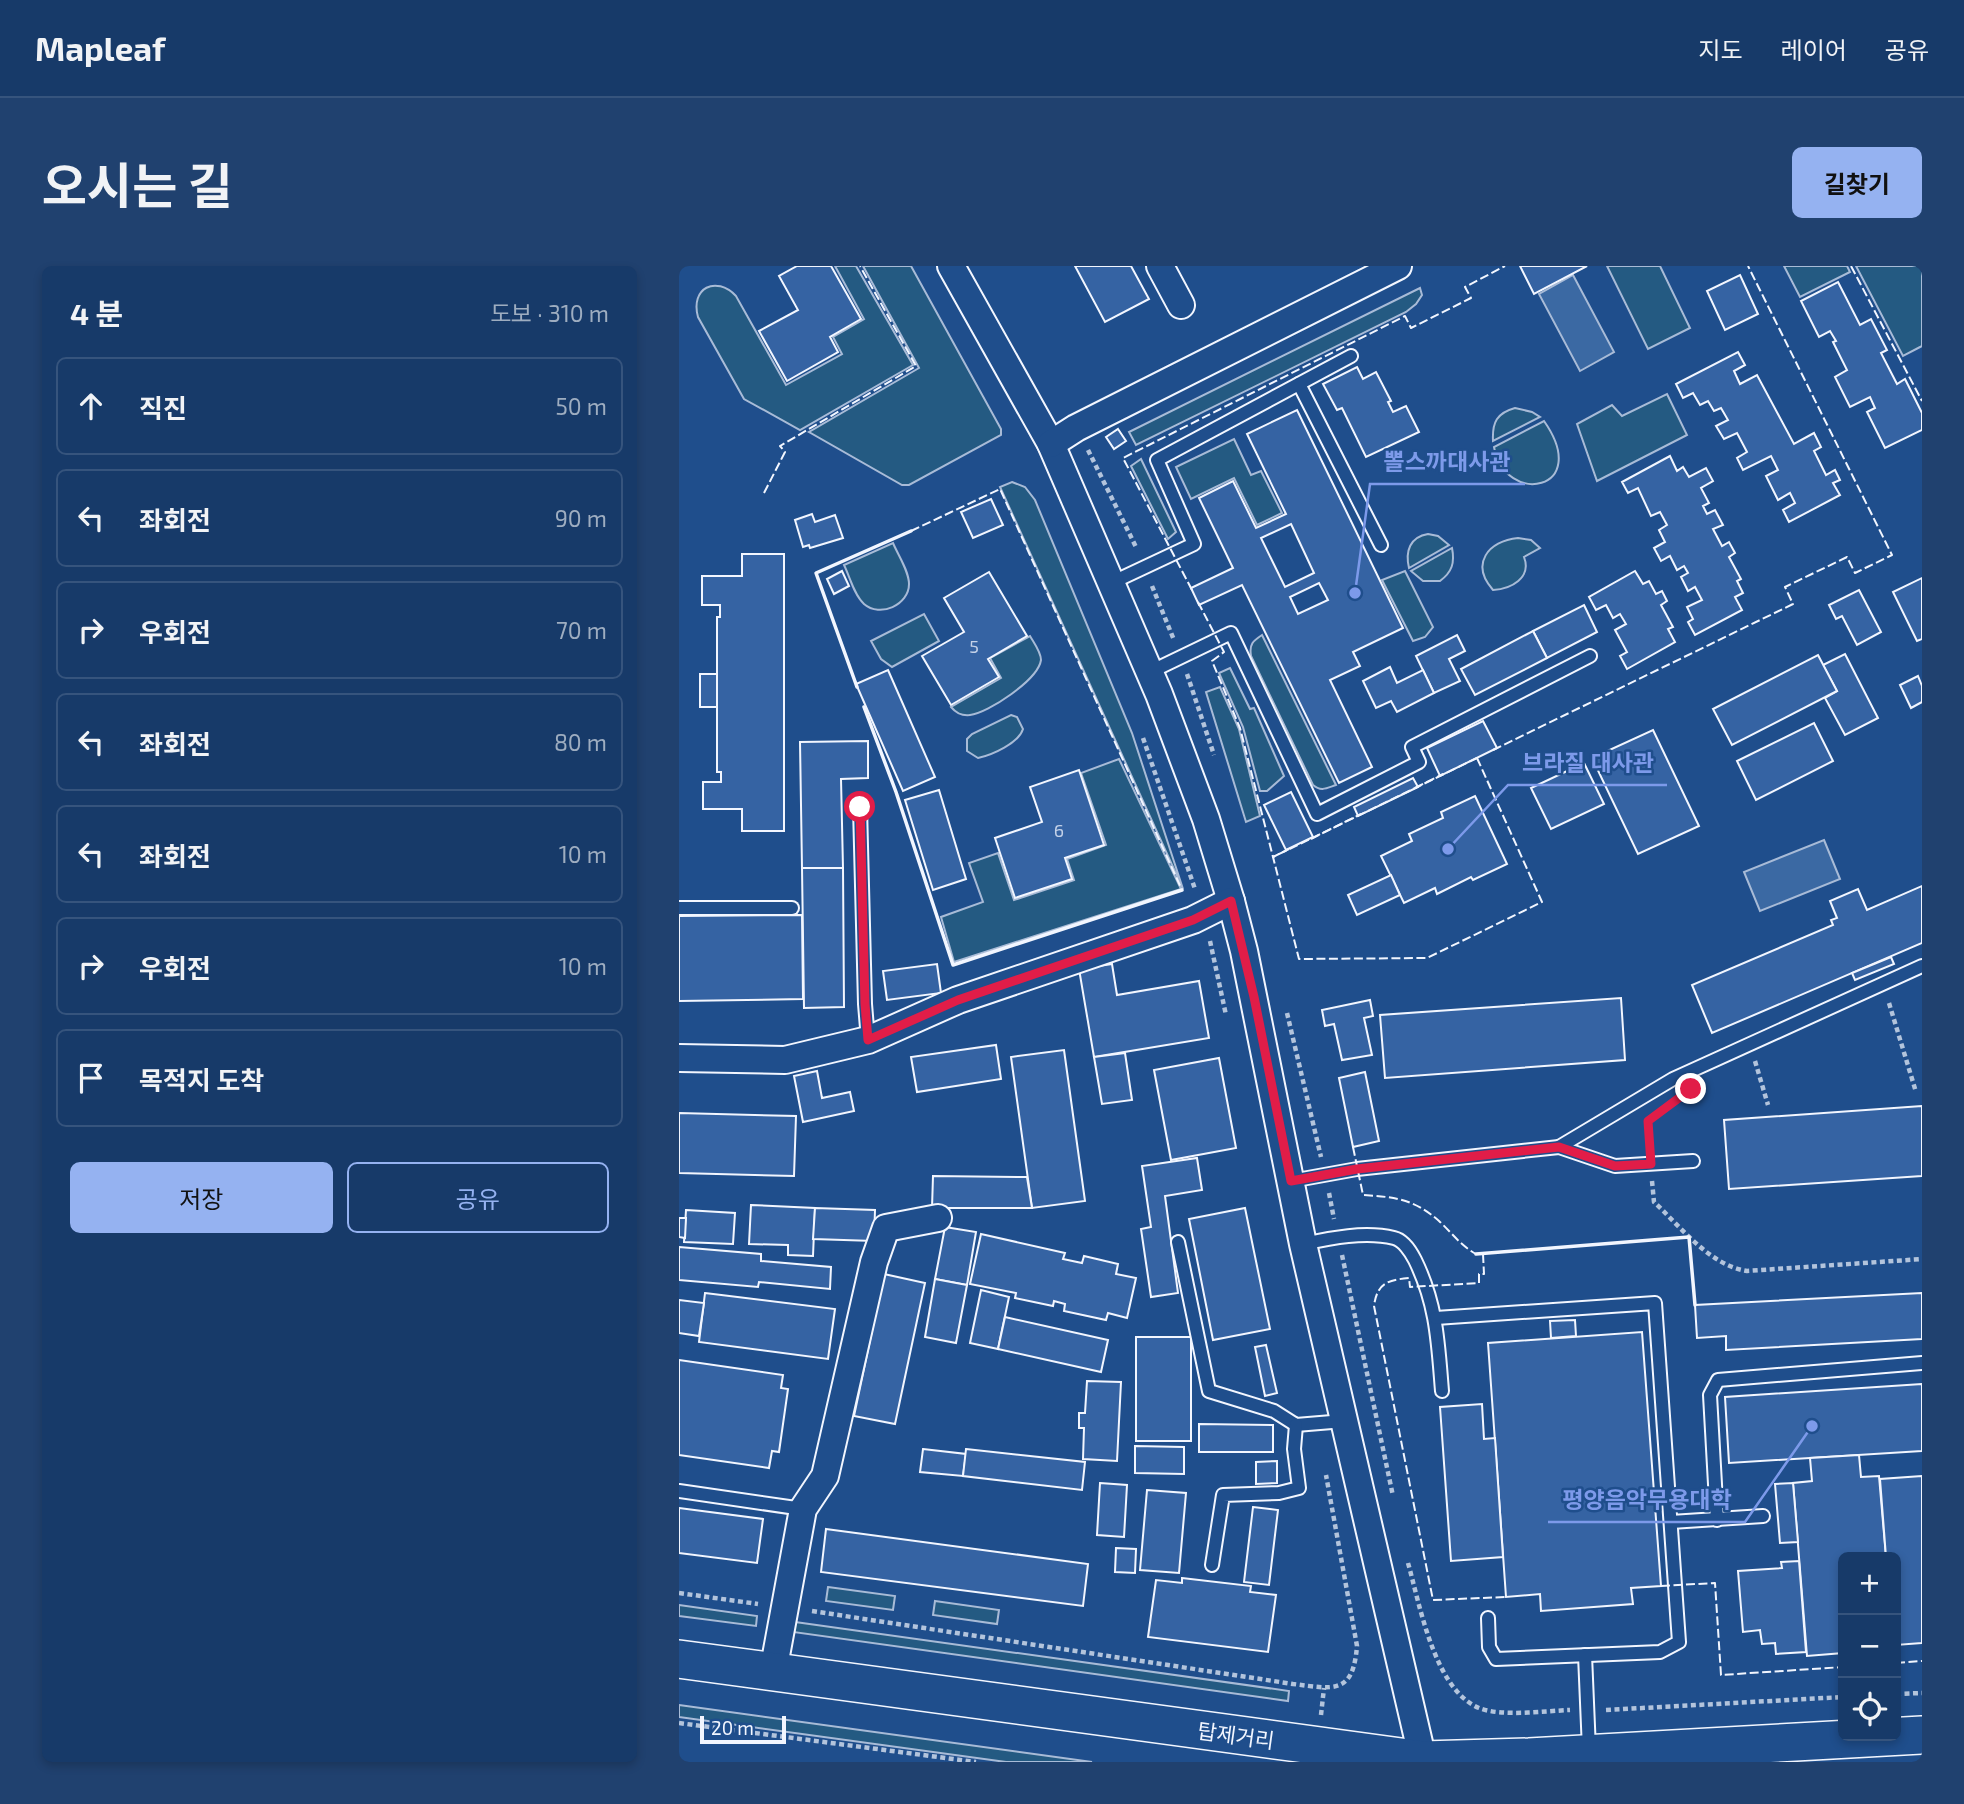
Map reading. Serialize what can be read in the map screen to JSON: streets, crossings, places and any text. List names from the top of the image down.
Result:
{
  "streets": {
    "main road": ["탑제거리"]
  },
  "places": ["뽈스까대사관", "브라질 대사관", "평양음악무용대학"],
  "house_numbers": ["5", "6"],
  "scale_bar": "20 m",
  "page": {
    "header": "Mapleaf",
    "nav": ["지도", "레이어", "공유"],
    "title": "오시는 길",
    "buttons": [
      "길찾기",
      ["저장", "공유"]
    ],
    "heading": ["4 분", "도보 · 310 m"],
    "list": [
      ["직진", "50 m"],
      ["좌회전", "90 m"],
      ["우회전", "70 m"],
      ["좌회전", "80 m"],
      ["좌회전", "10 m"],
      ["우회전", "10 m"],
      "목적지 도착"
    ],
    "map_buttons": ["+", "−"],
    "scale": "20 m"
  }
}
